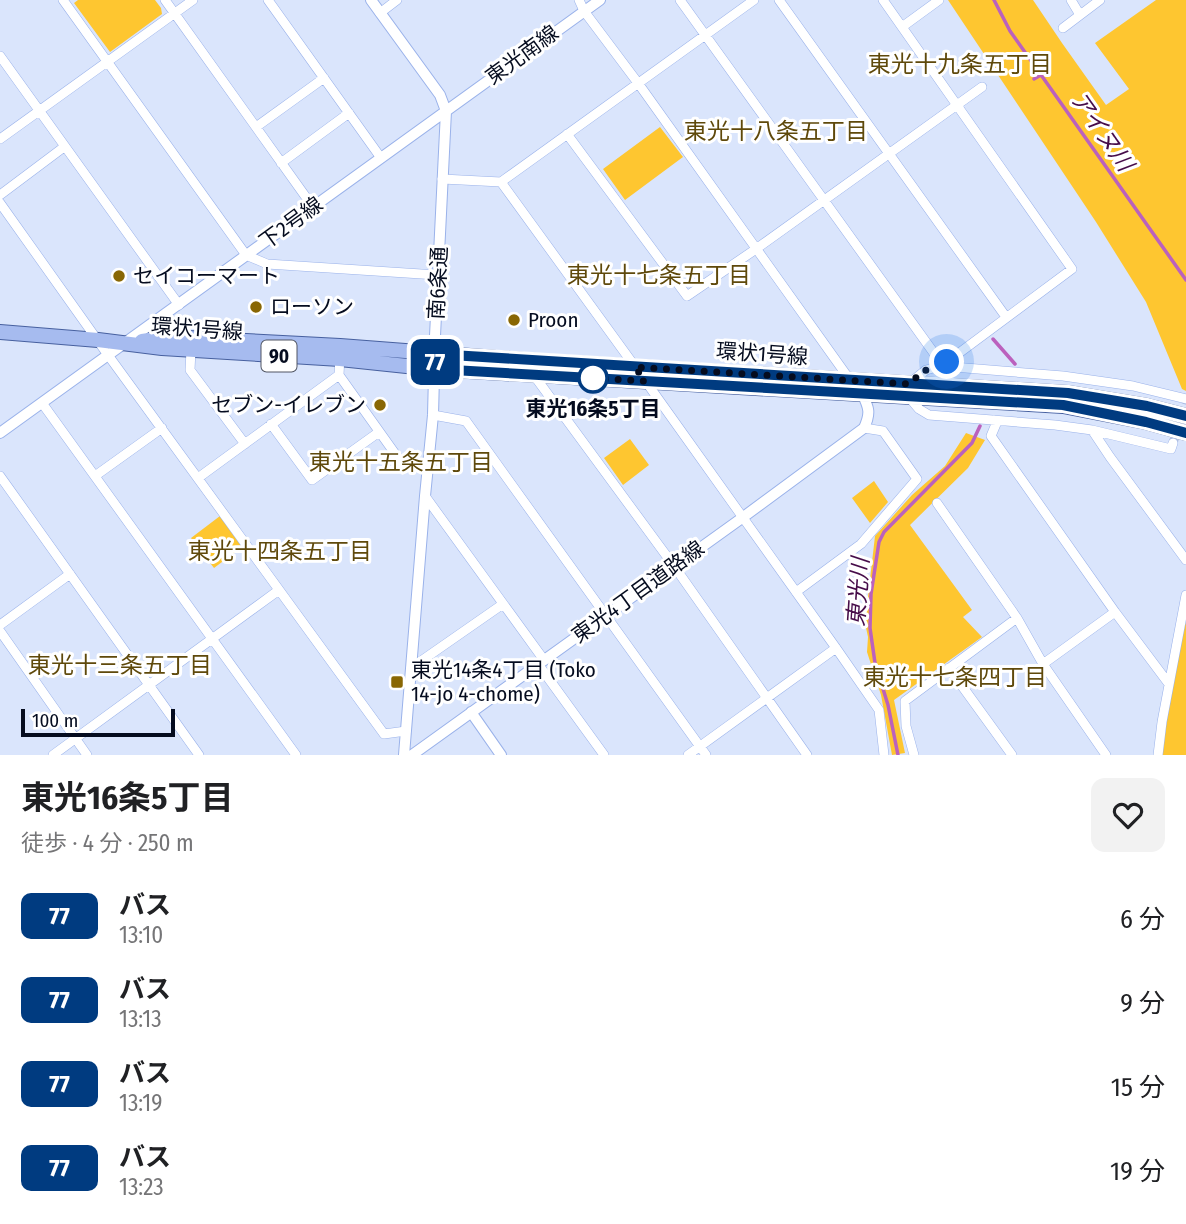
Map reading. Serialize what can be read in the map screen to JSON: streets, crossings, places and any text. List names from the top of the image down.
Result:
{
  "streets": {
    "main road": ["環状1号線", "90"],
    "street": [
      "東光南線",
      "下2号線",
      "南6条通",
      "東光4丁目道路線"
    ]
  },
  "crossings": [
    ["東光南線", "下2号線"],
    ["東光南線", "南6条通"],
    ["下2号線", "南6条通"],
    ["下2号線", "環状1号線"],
    ["南6条通", "環状1号線"]
  ],
  "districts": [
    "東光十九条五丁目",
    "東光十八条五丁目",
    "東光十七条五丁目",
    "東光十五条五丁目",
    "東光十四条五丁目",
    "東光十三条五丁目",
    "東光十七条四丁目"
  ],
  "water": ["アイヌ川", "東光川"],
  "places": {
    "other": [
      "セイコーマート",
      "ローソン",
      "Proon",
      "東光16条5丁目",
      "セブン-イレブン"
    ],
    "transit": ["東光14条4丁目 (Toko 14-jo 4-chome)"]
  },
  "lines": ["bus line 77"],
  "scale_bar": "100 m",
  "page": {
    "on_map": "77",
    "scale": "100 m",
    "heading": ["東光16条5丁目", "徒歩 · 4 分 · 250 m"],
    "list": [
      {
        "mark": "77",
        "name": "バス",
        "note": "13:10",
        "value": "6 分"
      },
      {
        "mark": "77",
        "name": "バス",
        "note": "13:13",
        "value": "9 分"
      },
      {
        "mark": "77",
        "name": "バス",
        "note": "13:19",
        "value": "15 分"
      },
      {
        "mark": "77",
        "name": "バス",
        "note": "13:23",
        "value": "19 分"
      }
    ]
  }
}
